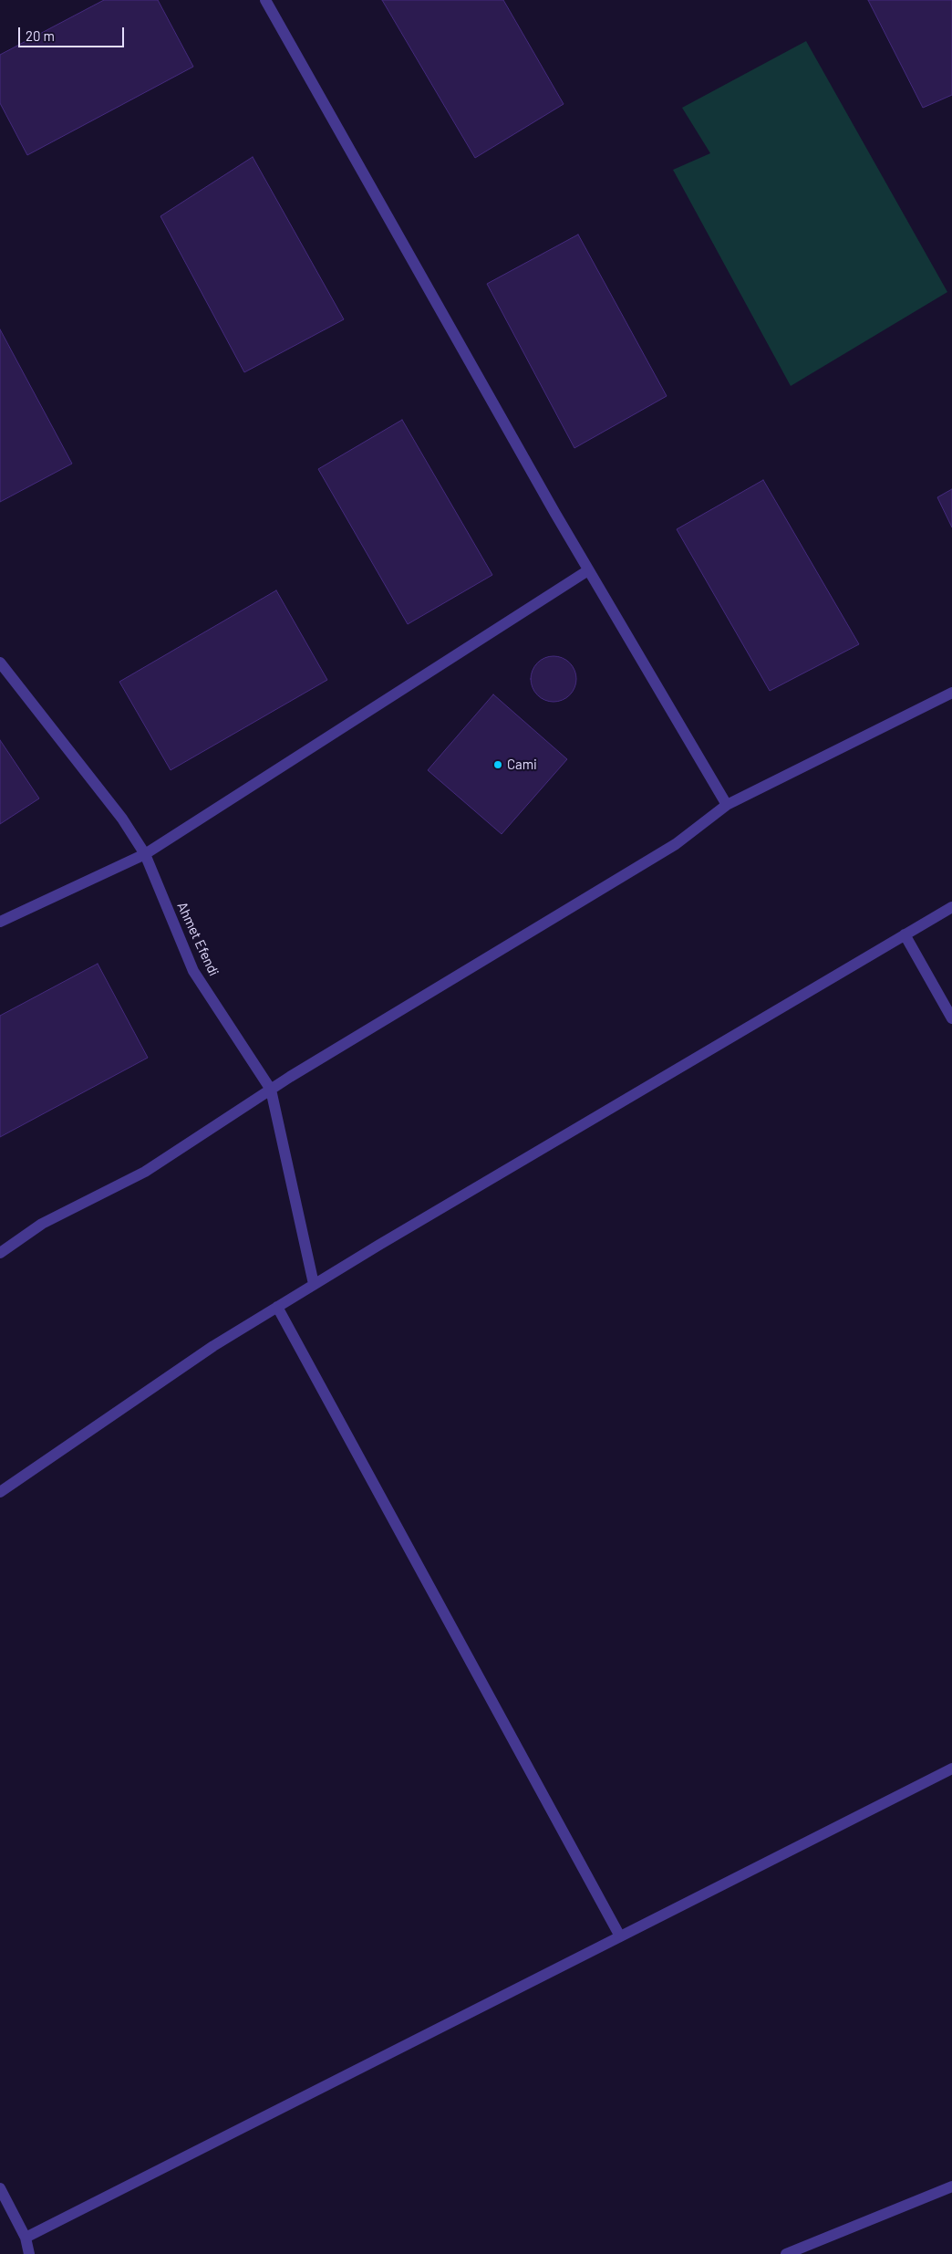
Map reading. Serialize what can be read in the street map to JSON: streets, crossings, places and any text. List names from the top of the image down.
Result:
{
  "streets": {
    "street": ["Ahmet Efendi"]
  },
  "places": ["Cami"],
  "scale_bar": "20 m"
}
